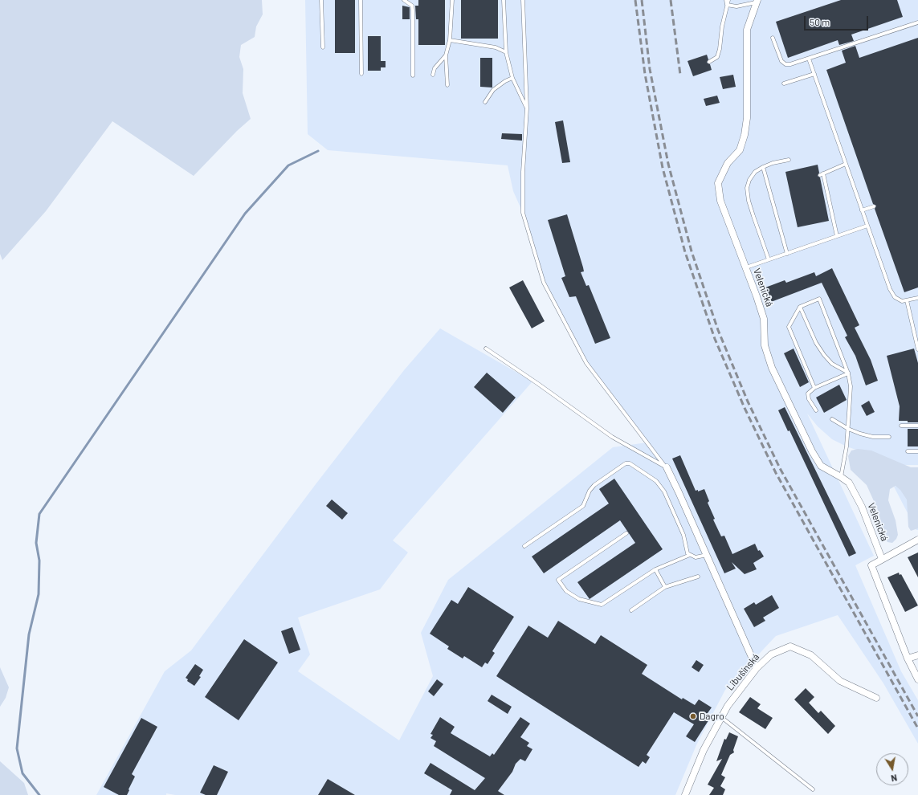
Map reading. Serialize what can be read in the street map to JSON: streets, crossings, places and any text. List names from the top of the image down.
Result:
{
  "streets": {
    "street": ["Velenická", "Libušínská"]
  },
  "places": ["Dagro"],
  "scale_bar": "50 m",
  "north": "bottom"
}
